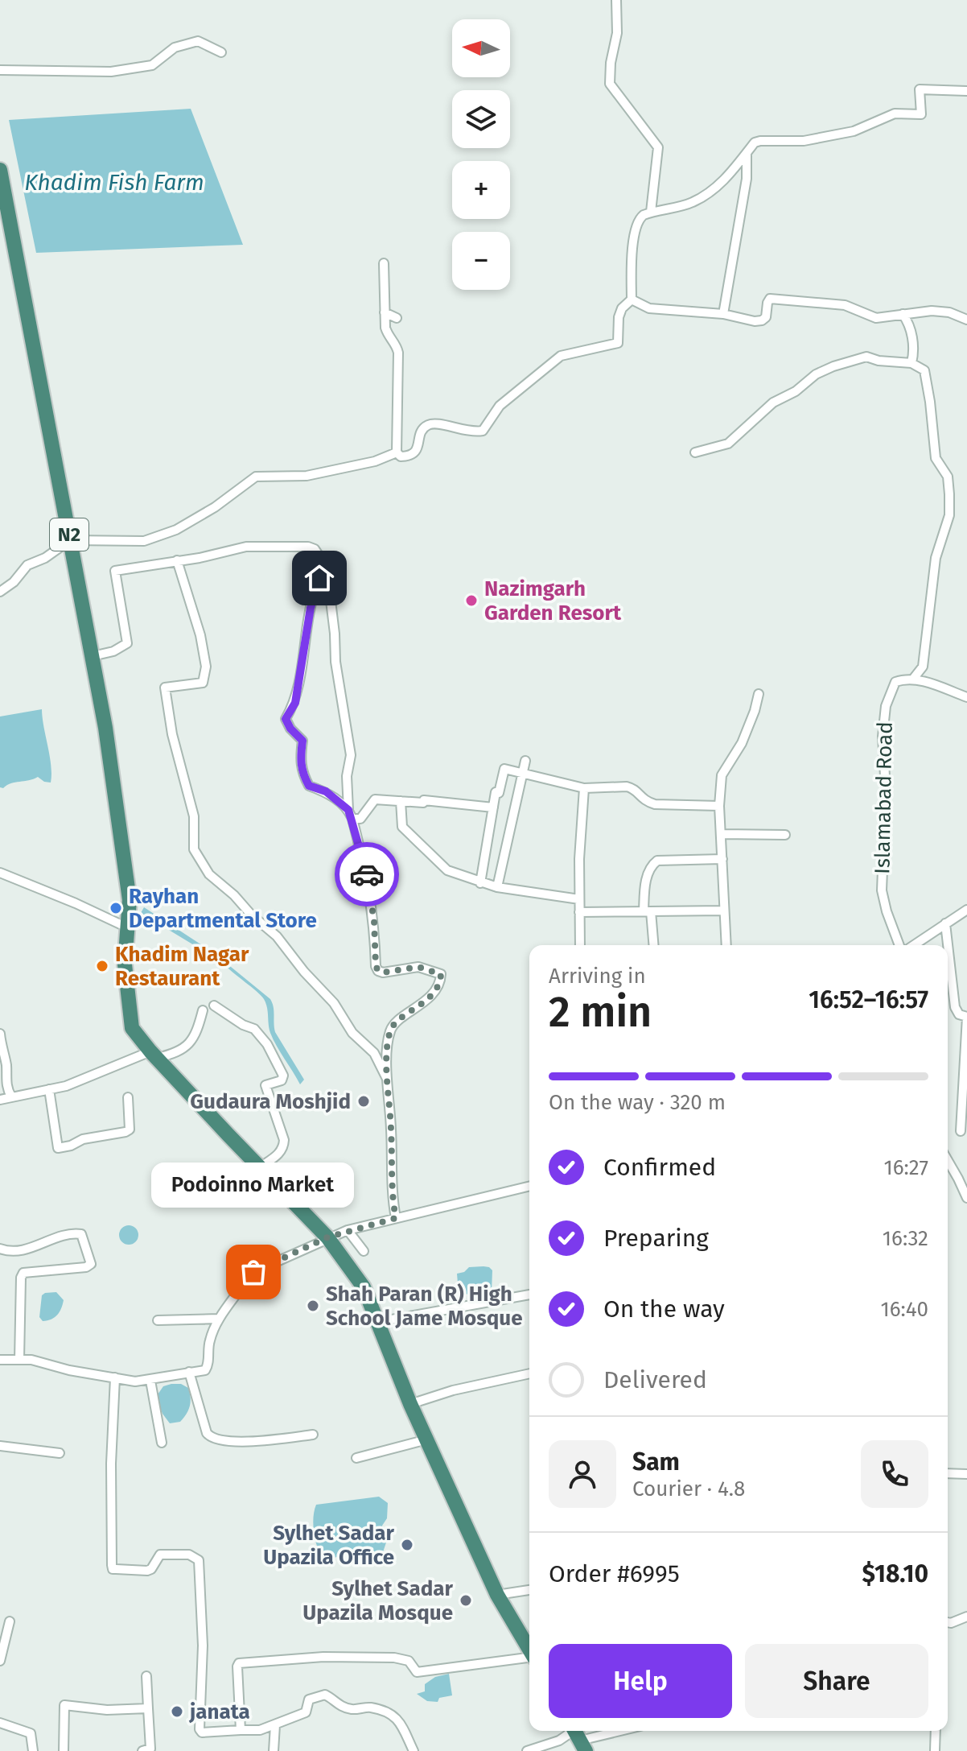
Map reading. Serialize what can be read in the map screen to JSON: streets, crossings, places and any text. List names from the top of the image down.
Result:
{
  "streets": {
    "highway": ["N2"],
    "street": ["Islamabad Road"]
  },
  "water": ["Khadim Fish Farm"],
  "places": [
    "Nazimgarh Garden Resort",
    "Rayhan Departmental Store",
    "Khadim Nagar Restaurant",
    "Gudaura Moshjid",
    "Podoinno Market",
    "Shah Paran (R) High School Jame Mosque",
    "Sylhet Sadar Upazila Office",
    "Sylhet Sadar Upazila Mosque",
    "janata"
  ],
  "north": "left",
  "page": {
    "map_buttons": ["+", "−"],
    "heading": ["2 min", "Arriving in", "16:52–16:57"],
    "panel": [
      "Sam",
      "Courier · 4.8",
      "Order #6995",
      "$18.10"
    ],
    "bar": "On the way · 320 m",
    "list": [
      ["Confirmed", "16:27"],
      ["Preparing", "16:32"],
      ["On the way", "16:40"],
      "Delivered"
    ],
    "bubble": "Podoinno Market",
    "buttons": ["Help", "Share"]
  }
}
